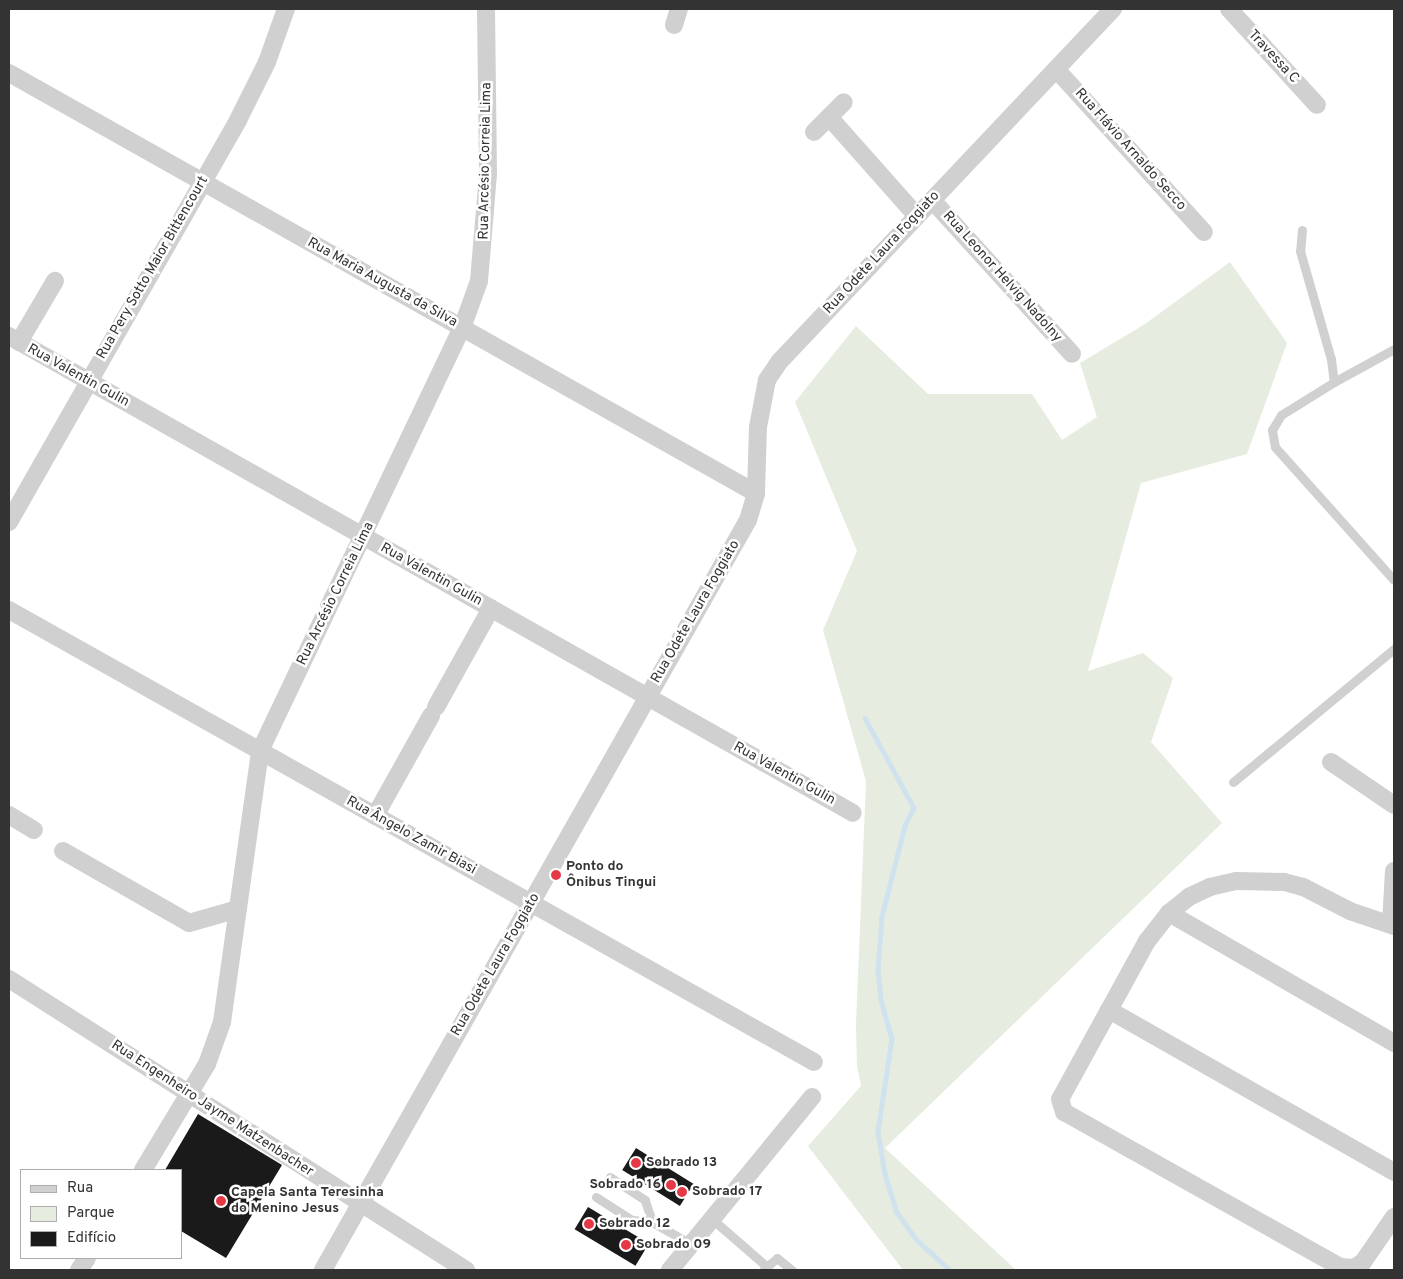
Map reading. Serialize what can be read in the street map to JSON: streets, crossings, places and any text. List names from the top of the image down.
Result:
{
  "streets": {
    "street": [
      "Travessa C",
      "Rua Flávio Arnaldo Secco",
      "Rua Arcésio Correia Lima",
      "Rua Odete Laura Foggiato",
      "Rua Pery Sotto Maior Bittencourt",
      "Rua Leonor Helvig Nadolny",
      "Rua Maria Augusta da Silva",
      "Rua Valentin Gulin",
      "Rua Ângelo Zamir Biasi",
      "Rua Engenheiro Jayme Matzenbacher"
    ]
  },
  "crossings": [
    ["Rua Flávio Arnaldo Secco", "Rua Odete Laura Foggiato"],
    ["Rua Arcésio Correia Lima", "Rua Maria Augusta da Silva"],
    ["Rua Arcésio Correia Lima", "Rua Valentin Gulin"],
    ["Rua Arcésio Correia Lima", "Rua Ângelo Zamir Biasi"],
    ["Rua Arcésio Correia Lima", "Rua Engenheiro Jayme Matzenbacher"],
    ["Rua Odete Laura Foggiato", "Rua Leonor Helvig Nadolny"],
    ["Rua Odete Laura Foggiato", "Rua Maria Augusta da Silva"],
    ["Rua Odete Laura Foggiato", "Rua Valentin Gulin"],
    ["Rua Odete Laura Foggiato", "Rua Ângelo Zamir Biasi"],
    ["Rua Odete Laura Foggiato", "Rua Engenheiro Jayme Matzenbacher"],
    ["Rua Pery Sotto Maior Bittencourt", "Rua Maria Augusta da Silva"],
    ["Rua Pery Sotto Maior Bittencourt", "Rua Valentin Gulin"]
  ],
  "places": [
    "Ponto do Ônibus Tingui",
    "Sobrado 13",
    "Sobrado 16",
    "Sobrado 17",
    "Capela Santa Teresinha do Menino Jesus",
    "Sobrado 12",
    "Sobrado 09"
  ],
  "legend": ["Rua", "Parque", "Edifício"]
}
